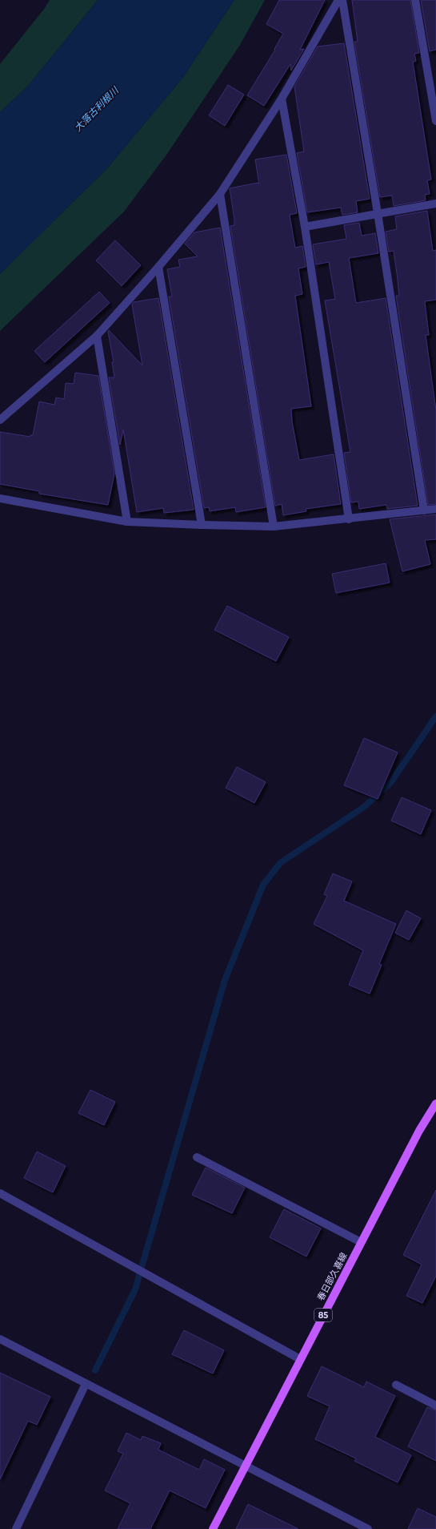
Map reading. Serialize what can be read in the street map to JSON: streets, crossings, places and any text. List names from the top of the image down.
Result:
{
  "streets": {
    "main road": ["春日部久喜線", "85"]
  },
  "water": ["大落古利根川"]
}
